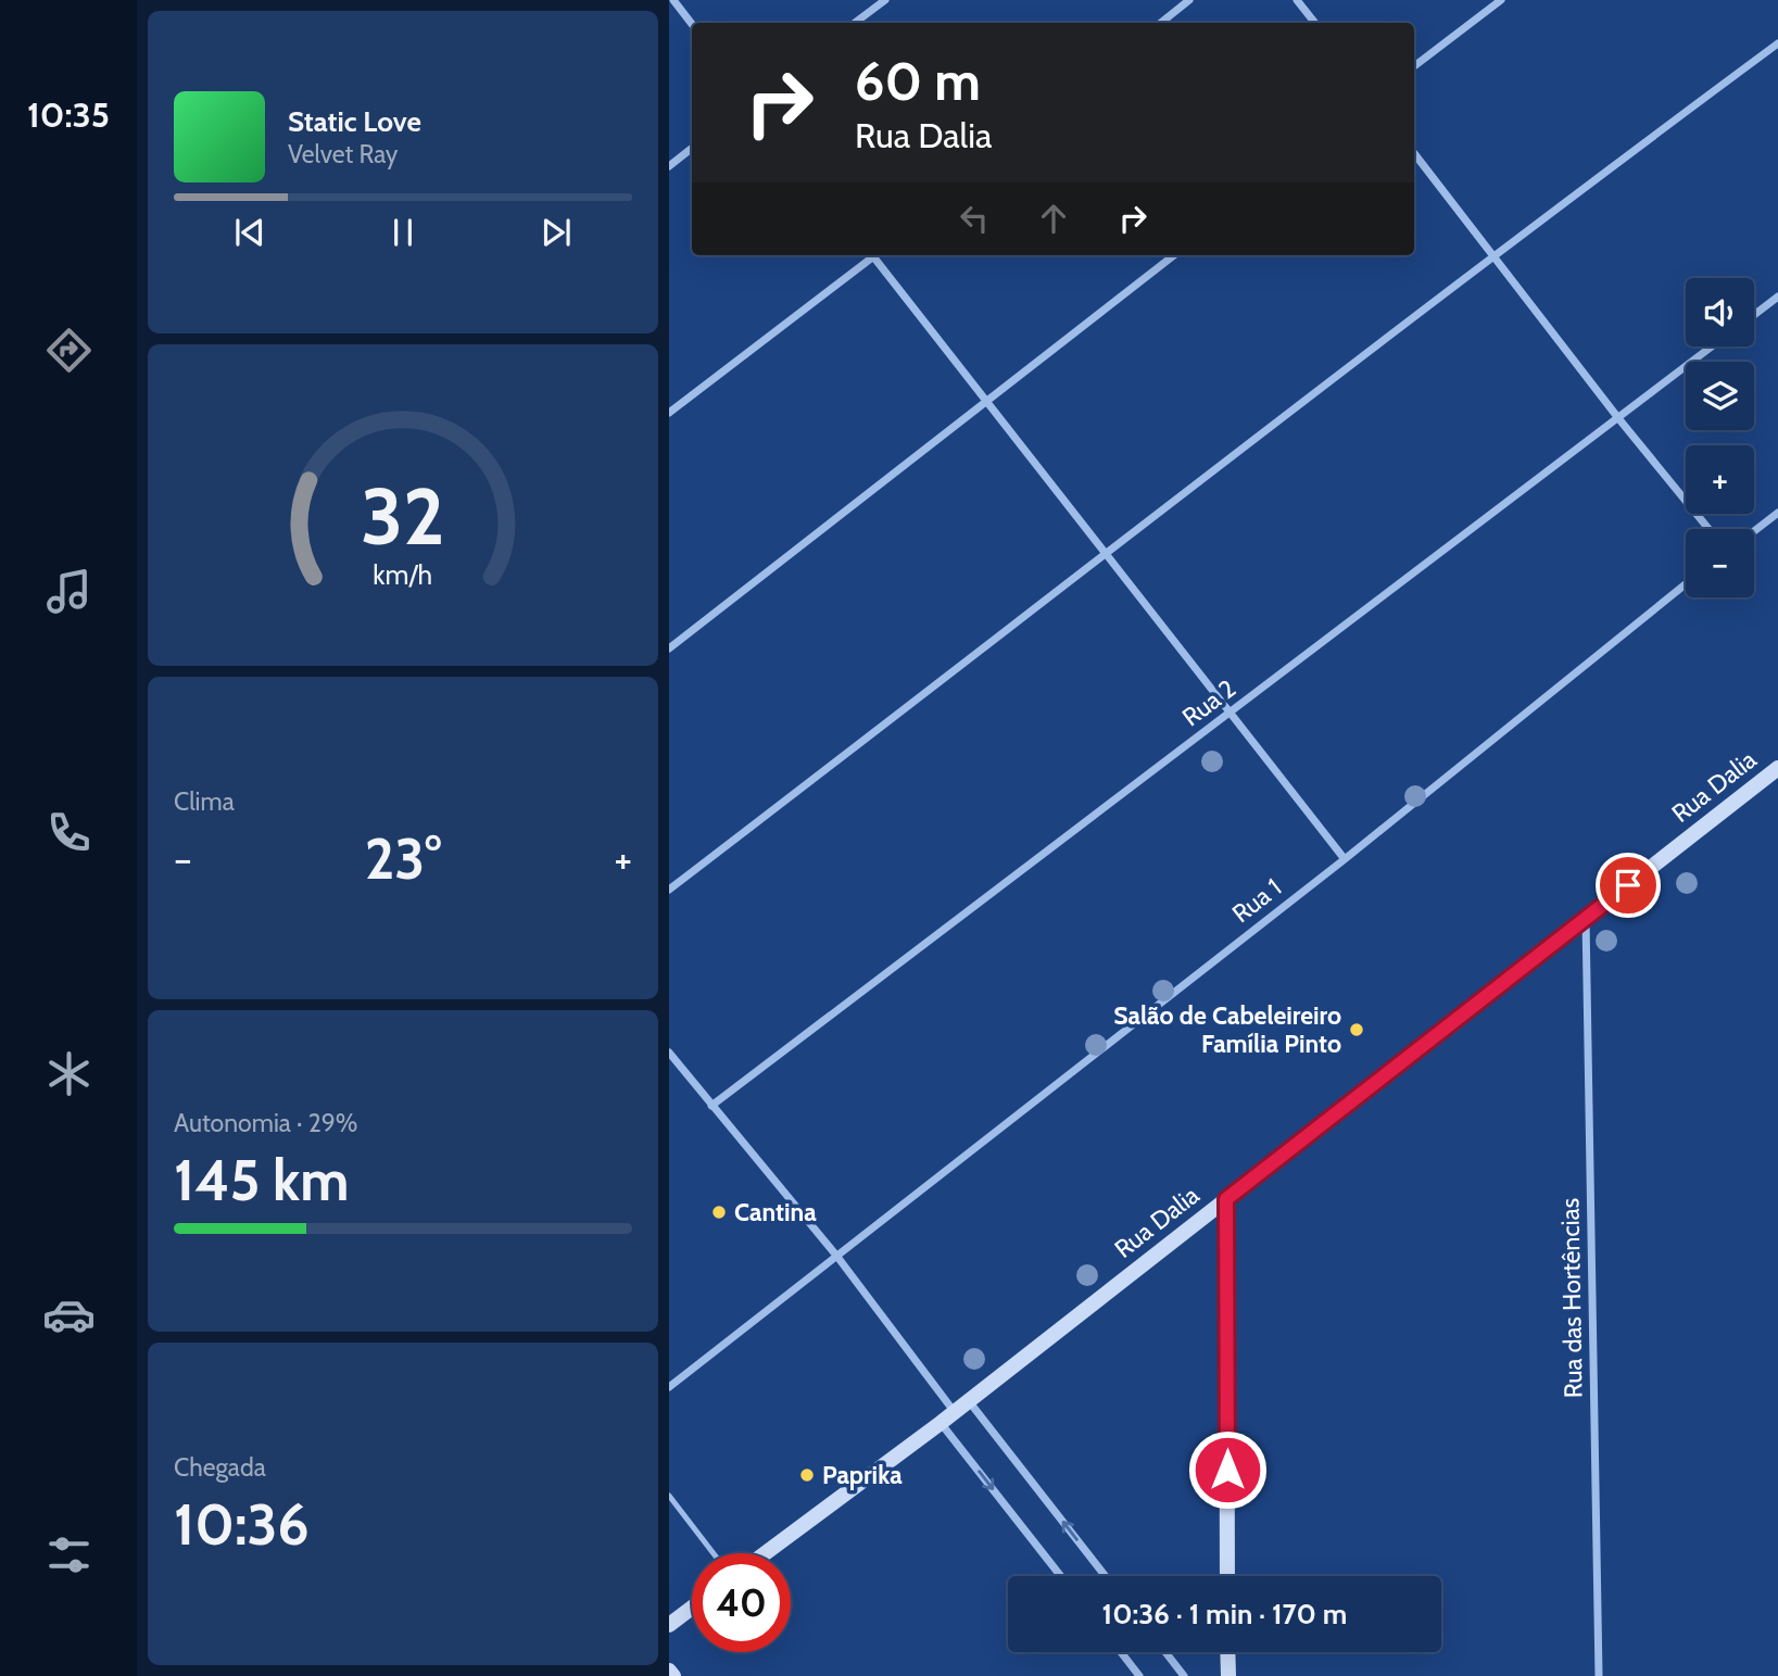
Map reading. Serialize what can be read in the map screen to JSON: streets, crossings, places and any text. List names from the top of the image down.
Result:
{
  "streets": {
    "street": [
      "Rua 2",
      "Rua Dalia",
      "Rua 1",
      "Rua das Hortências"
    ]
  },
  "crossings": [
    ["Rua Dalia", "Rua das Hortências"]
  ],
  "places": ["Salão de Cabeleireiro Família Pinto", "Cantina", "Paprika"],
  "page": {
    "tabs": "10:35",
    "turn": ["60 m", "Rua Dalia"],
    "song": ["Static Love", "Velvet Ray"],
    "map_buttons": ["+", "−"],
    "tile": [
      "Clima",
      ["Autonomia · 29%", "145 km"],
      ["Chegada", "10:36"]
    ],
    "heat": ["−", "23°", "+"],
    "limit": "40",
    "trip": "10:36 · 1 min · 170 m",
    "gauge": ["32", "km/h"]
  }
}
